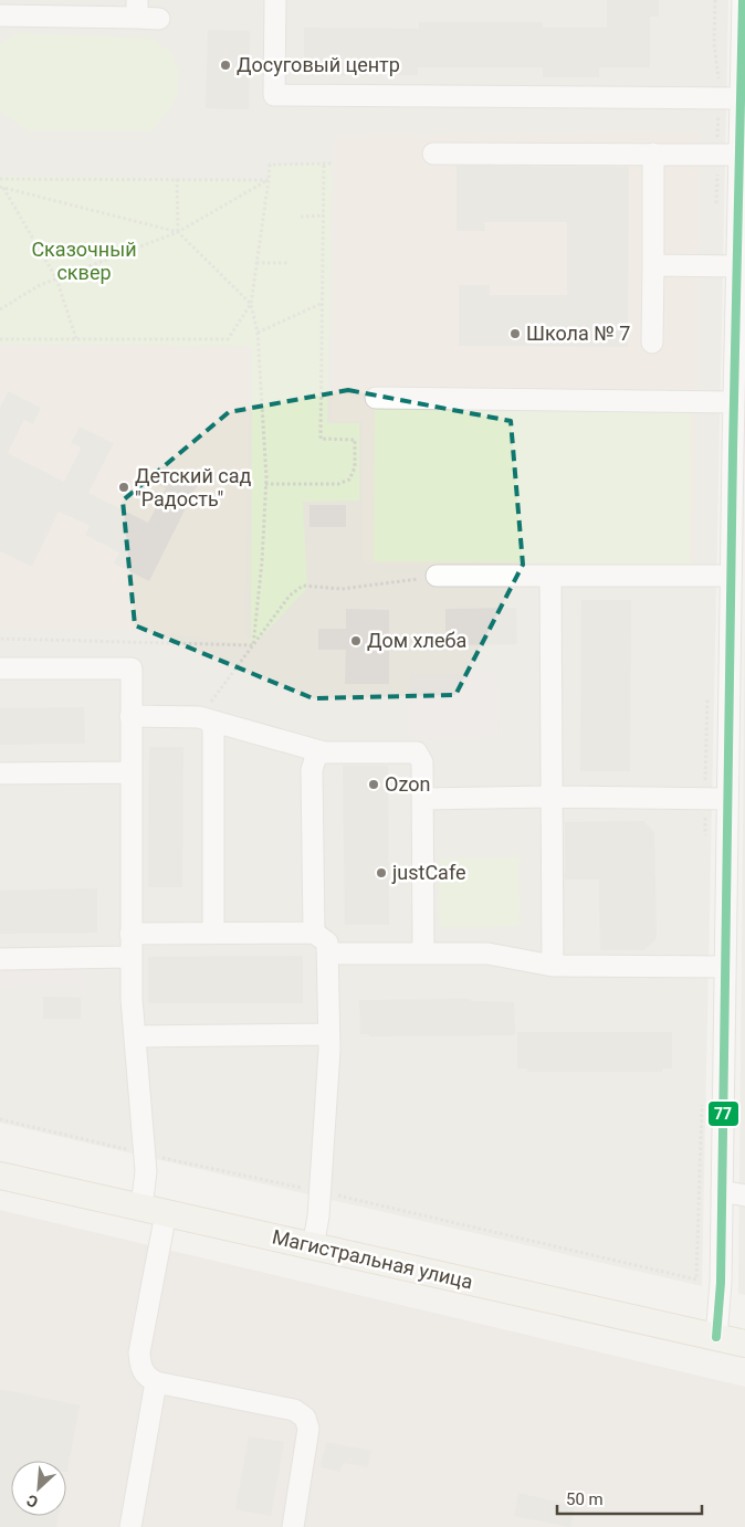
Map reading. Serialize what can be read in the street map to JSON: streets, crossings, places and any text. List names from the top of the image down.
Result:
{
  "streets": {
    "main road": ["Магистральная улица"]
  },
  "parks": ["Сказочный сквер"],
  "places": [
    "Досуговый центр",
    "Школа № 7",
    "Детский сад \"Радость\"",
    "Дом хлеба",
    "Ozon",
    "justCafe"
  ],
  "lines": ["transit line 77"],
  "scale_bar": "50 m",
  "north": "bottom left"
}
